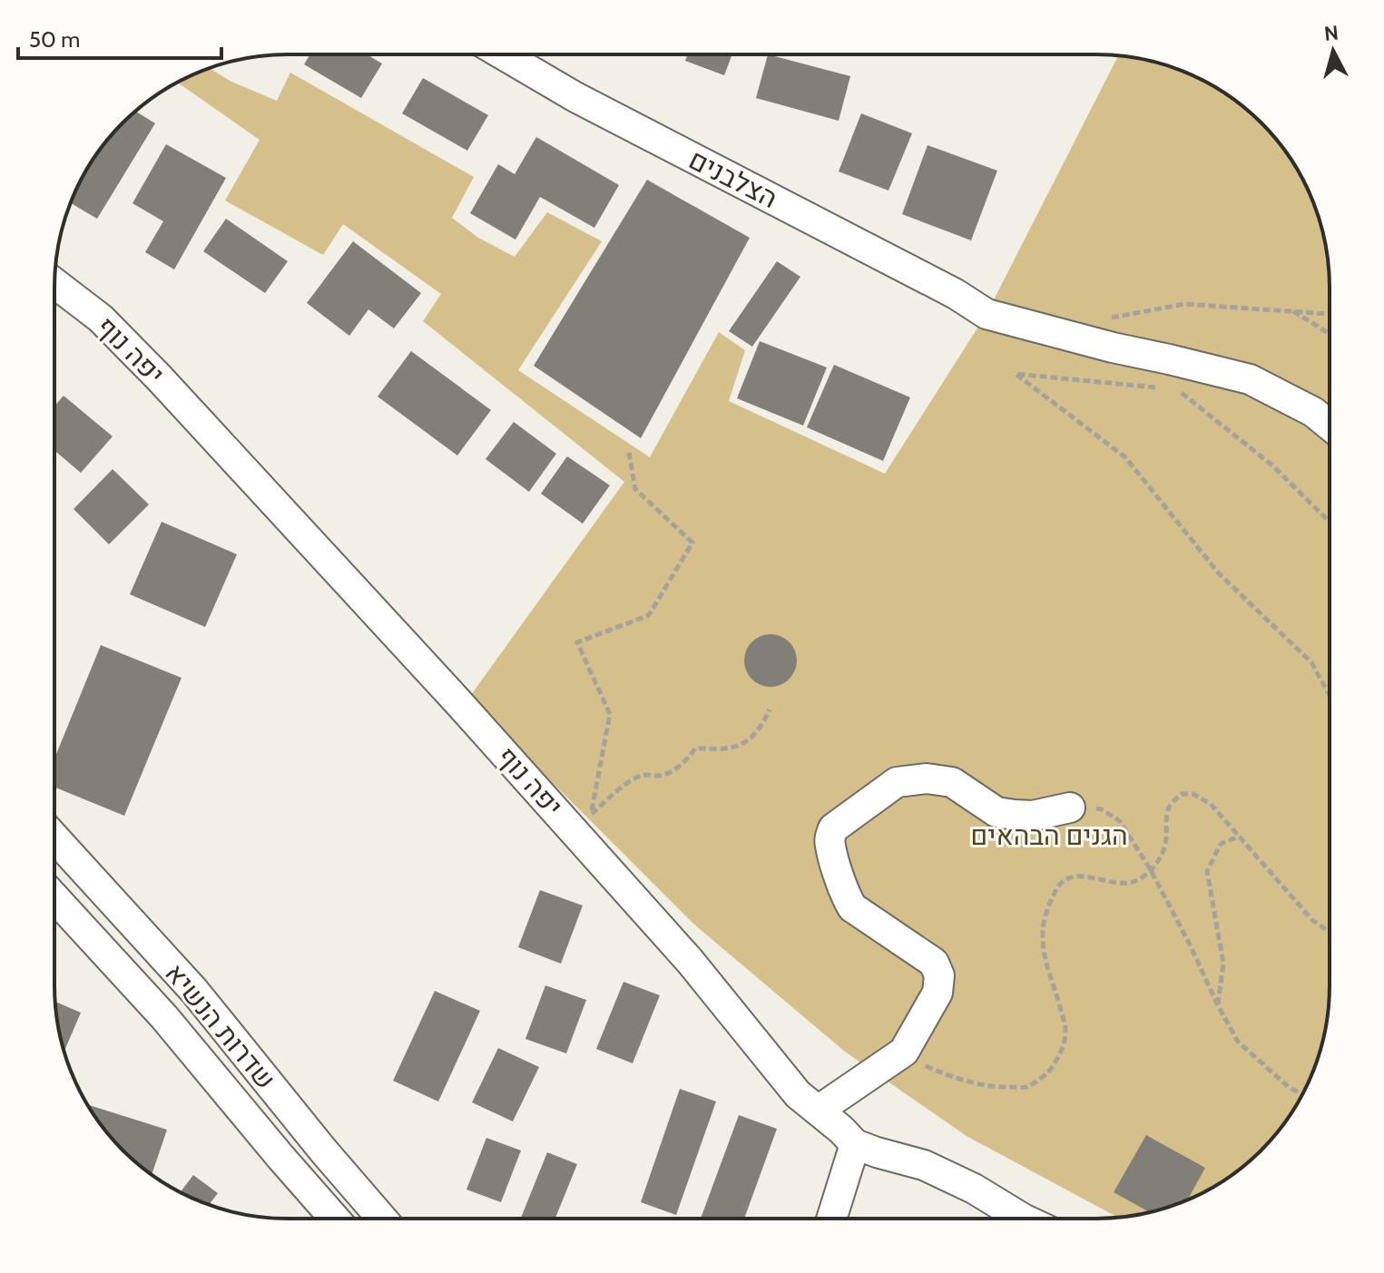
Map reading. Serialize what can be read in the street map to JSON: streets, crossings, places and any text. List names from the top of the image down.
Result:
{
  "streets": {
    "street": ["הצלבנים", "יפה נוף", "שדרות הנשיא"]
  },
  "parks": ["הגנים הבהאים"],
  "scale_bar": "50 m",
  "north": "top"
}
